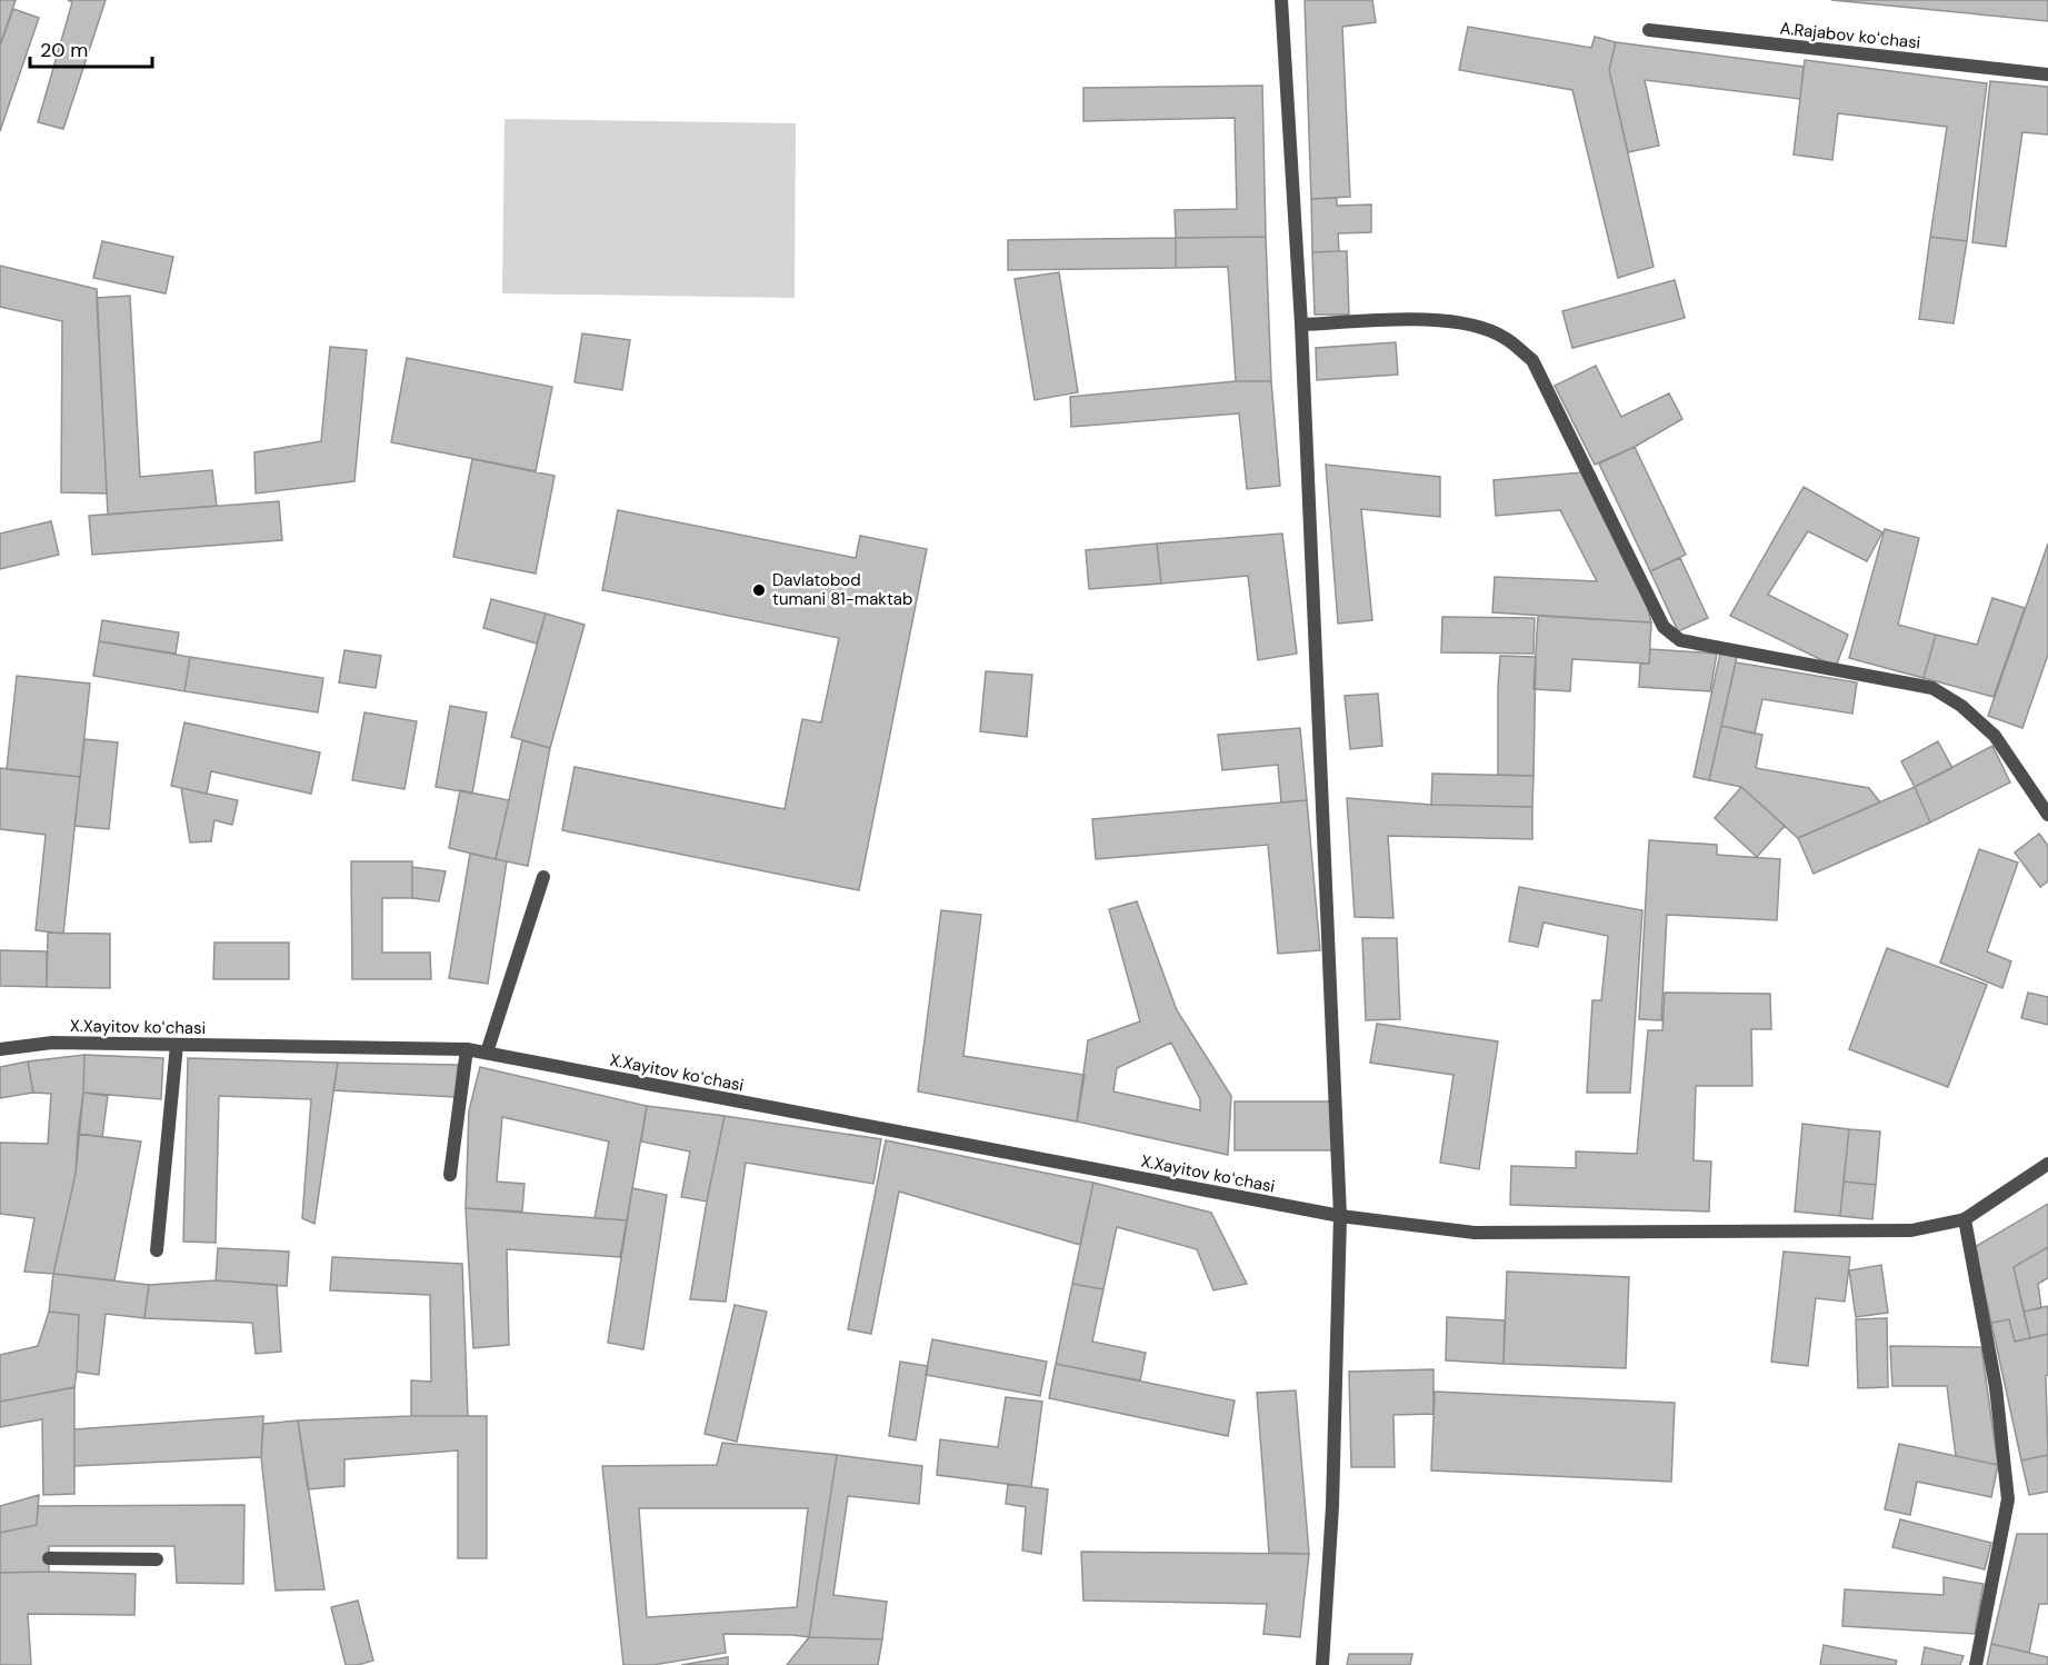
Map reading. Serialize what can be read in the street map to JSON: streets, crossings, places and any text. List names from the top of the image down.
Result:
{
  "streets": {
    "street": ["A.Rajabov koʻchasi", "X.Xayitov koʻchasi"]
  },
  "places": ["Davlatobod tumani 81-maktab"],
  "scale_bar": "20 m"
}
